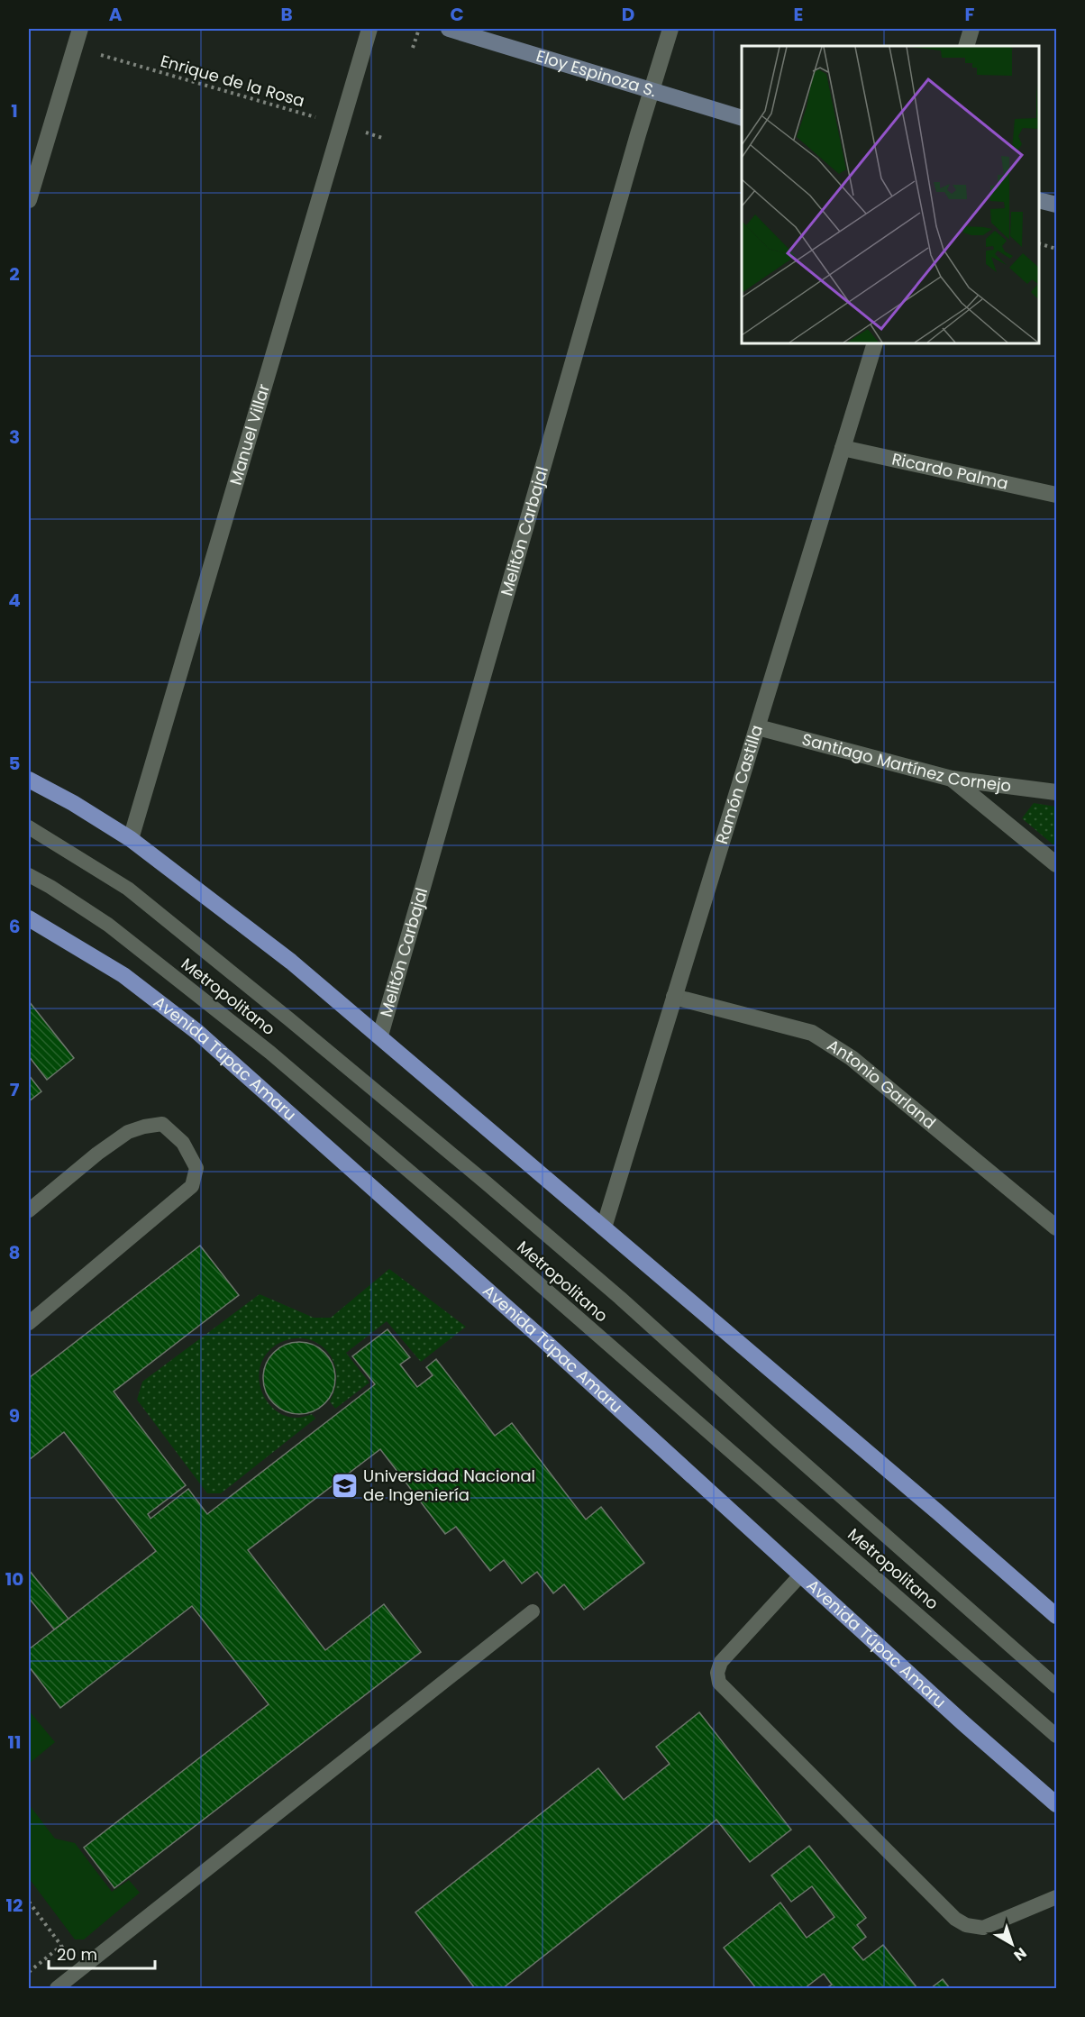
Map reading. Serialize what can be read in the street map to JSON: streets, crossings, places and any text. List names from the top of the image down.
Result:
{
  "streets": {
    "main road": ["Avenida Túpac Amaru"],
    "street": [
      "Eloy Espinoza S.",
      "Manuel Villar",
      "Ricardo Palma",
      "Melitón Carbajal",
      "Santiago Martínez Cornejo",
      "Ramón Castilla",
      "Antonio Garland"
    ],
    "lane": ["Metropolitano"],
    "path": ["Enrique de la Rosa"]
  },
  "crossings": [
    ["Eloy Espinoza S.", "Melitón Carbajal"],
    ["Enrique de la Rosa", "Manuel Villar"],
    ["Ricardo Palma", "Ramón Castilla"],
    ["Santiago Martínez Cornejo", "Ramón Castilla"],
    ["Ramón Castilla", "Antonio Garland"]
  ],
  "places": {
    "school or university": ["Universidad Nacional de Ingeniería"]
  },
  "scale_bar": "20 m",
  "north": "bottom right",
  "grid": {
    "columns": [
      "A",
      "B",
      "C",
      "D",
      "E",
      "F"
    ],
    "rows": [
      "1",
      "2",
      "3",
      "4",
      "5",
      "6",
      "7",
      "8",
      "9",
      "10",
      "11",
      "12"
    ]
  }
}
